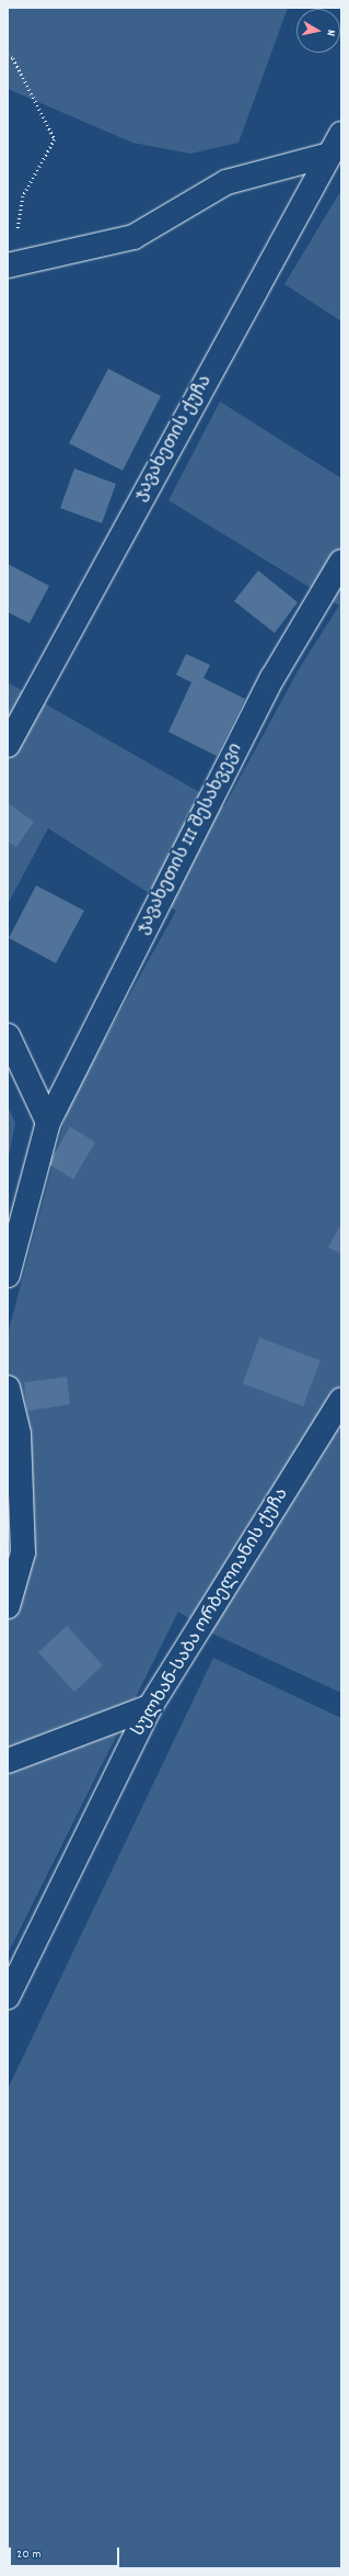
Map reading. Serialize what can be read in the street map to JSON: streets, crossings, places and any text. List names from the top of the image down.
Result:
{
  "streets": {
    "street": ["ჯავახეთის ქუჩა", "ჯავახეთის III შესახვევი", "სულხან-საბა ორბელიანის ქუჩა"]
  },
  "scale_bar": "20 m",
  "north": "right"
}
